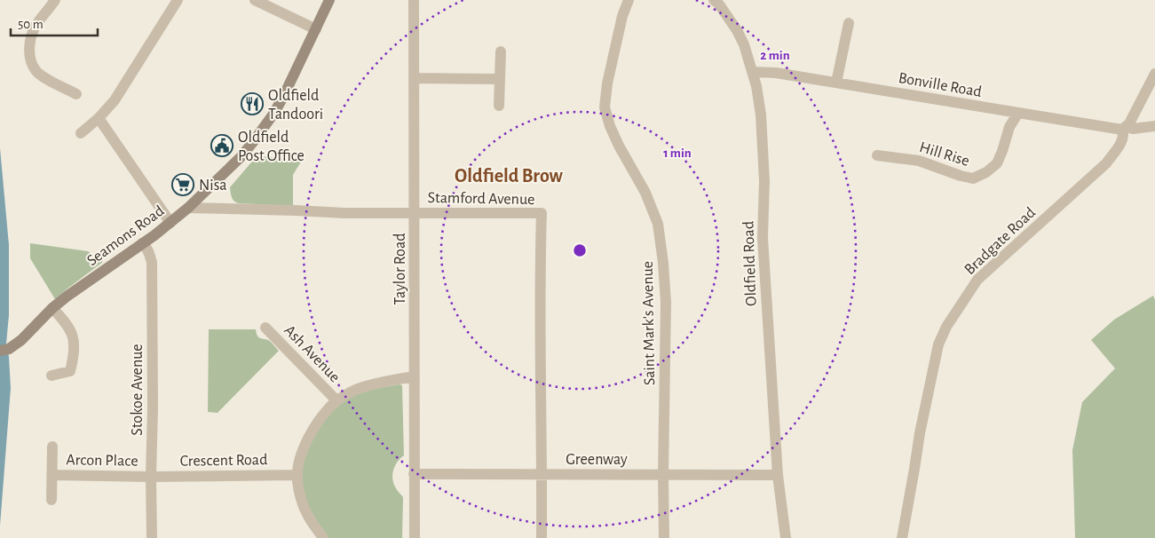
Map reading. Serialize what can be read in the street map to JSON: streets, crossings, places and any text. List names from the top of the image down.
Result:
{
  "streets": {
    "street": [
      "Bonville Road",
      "Hill Rise",
      "Stamford Avenue",
      "Seamons Road",
      "Bradgate Road",
      "Oldfield Road",
      "Taylor Road",
      "Saint Mark's Avenue",
      "Ash Avenue",
      "Stokoe Avenue",
      "Greenway",
      "Arcon Place",
      "Crescent Road"
    ]
  },
  "crossings": [
    ["Bonville Road", "Hill Rise"],
    ["Bonville Road", "Bradgate Road"],
    ["Bonville Road", "Oldfield Road"],
    ["Stamford Avenue", "Seamons Road"],
    ["Stamford Avenue", "Taylor Road"],
    ["Stamford Avenue", "Greenway"],
    ["Seamons Road", "Stokoe Avenue"],
    ["Oldfield Road", "Greenway"],
    ["Taylor Road", "Greenway"],
    ["Saint Mark's Avenue", "Greenway"],
    ["Stokoe Avenue", "Arcon Place"],
    ["Stokoe Avenue", "Crescent Road"],
    ["Arcon Place", "Crescent Road"]
  ],
  "districts": ["Oldfield Brow"],
  "places": {
    "restaurant": ["Oldfield Tandoori"],
    "public building": ["Oldfield Post Office"],
    "supermarket": ["Nisa"]
  },
  "scale_bar": "50 m",
  "rings": ["2 min", "1 min"]
}
